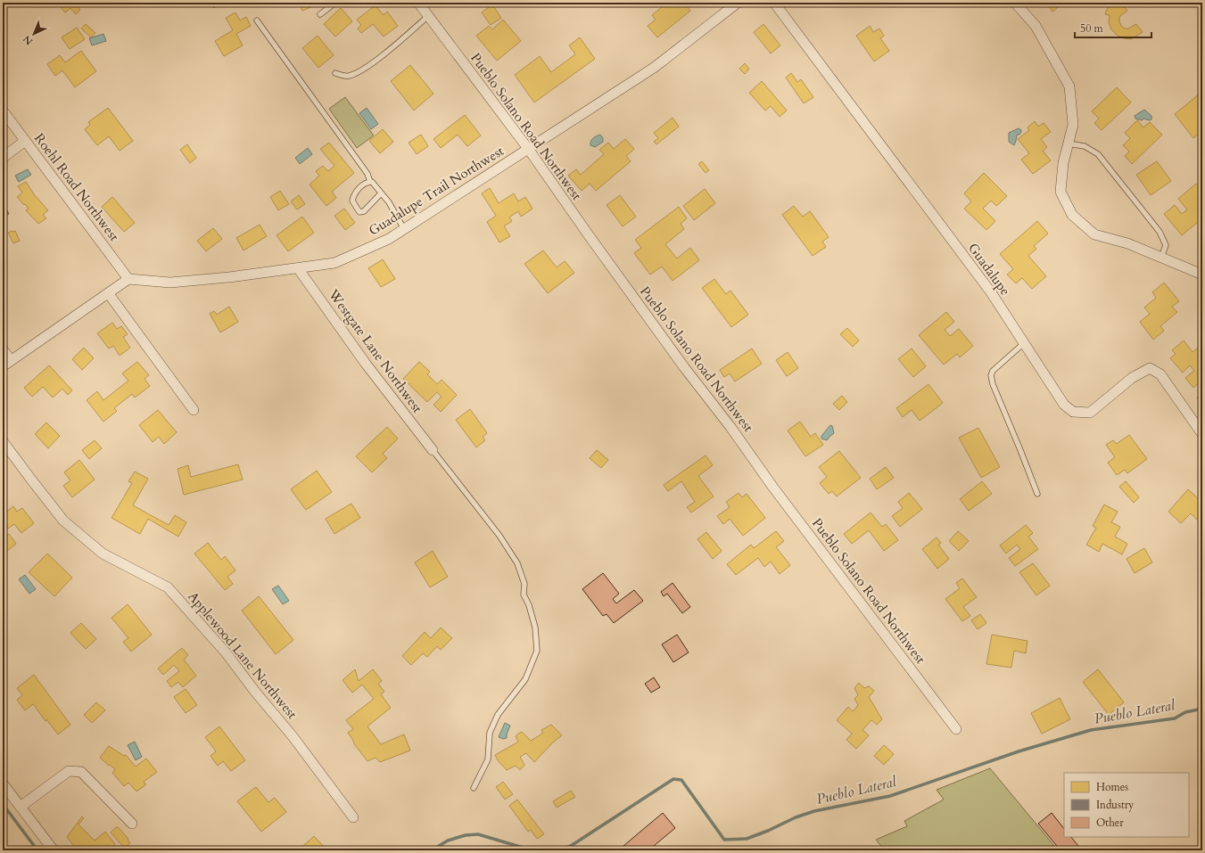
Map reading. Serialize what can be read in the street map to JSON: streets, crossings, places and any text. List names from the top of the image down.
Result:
{
  "streets": {
    "street": [
      "Pueblo Solano Road Northwest",
      "Roehl Road Northwest",
      "Guadalupe Trail Northwest",
      "Guadalupe",
      "Westgate Lane Northwest",
      "Applewood Lane Northwest"
    ]
  },
  "crossings": [
    ["Pueblo Solano Road Northwest", "Guadalupe Trail Northwest"],
    ["Roehl Road Northwest", "Guadalupe Trail Northwest"],
    ["Guadalupe Trail Northwest", "Westgate Lane Northwest"]
  ],
  "water": ["Pueblo Lateral"],
  "legend": ["Homes", "Industry", "Other"],
  "scale_bar": "50 m",
  "north": "bottom left"
}
